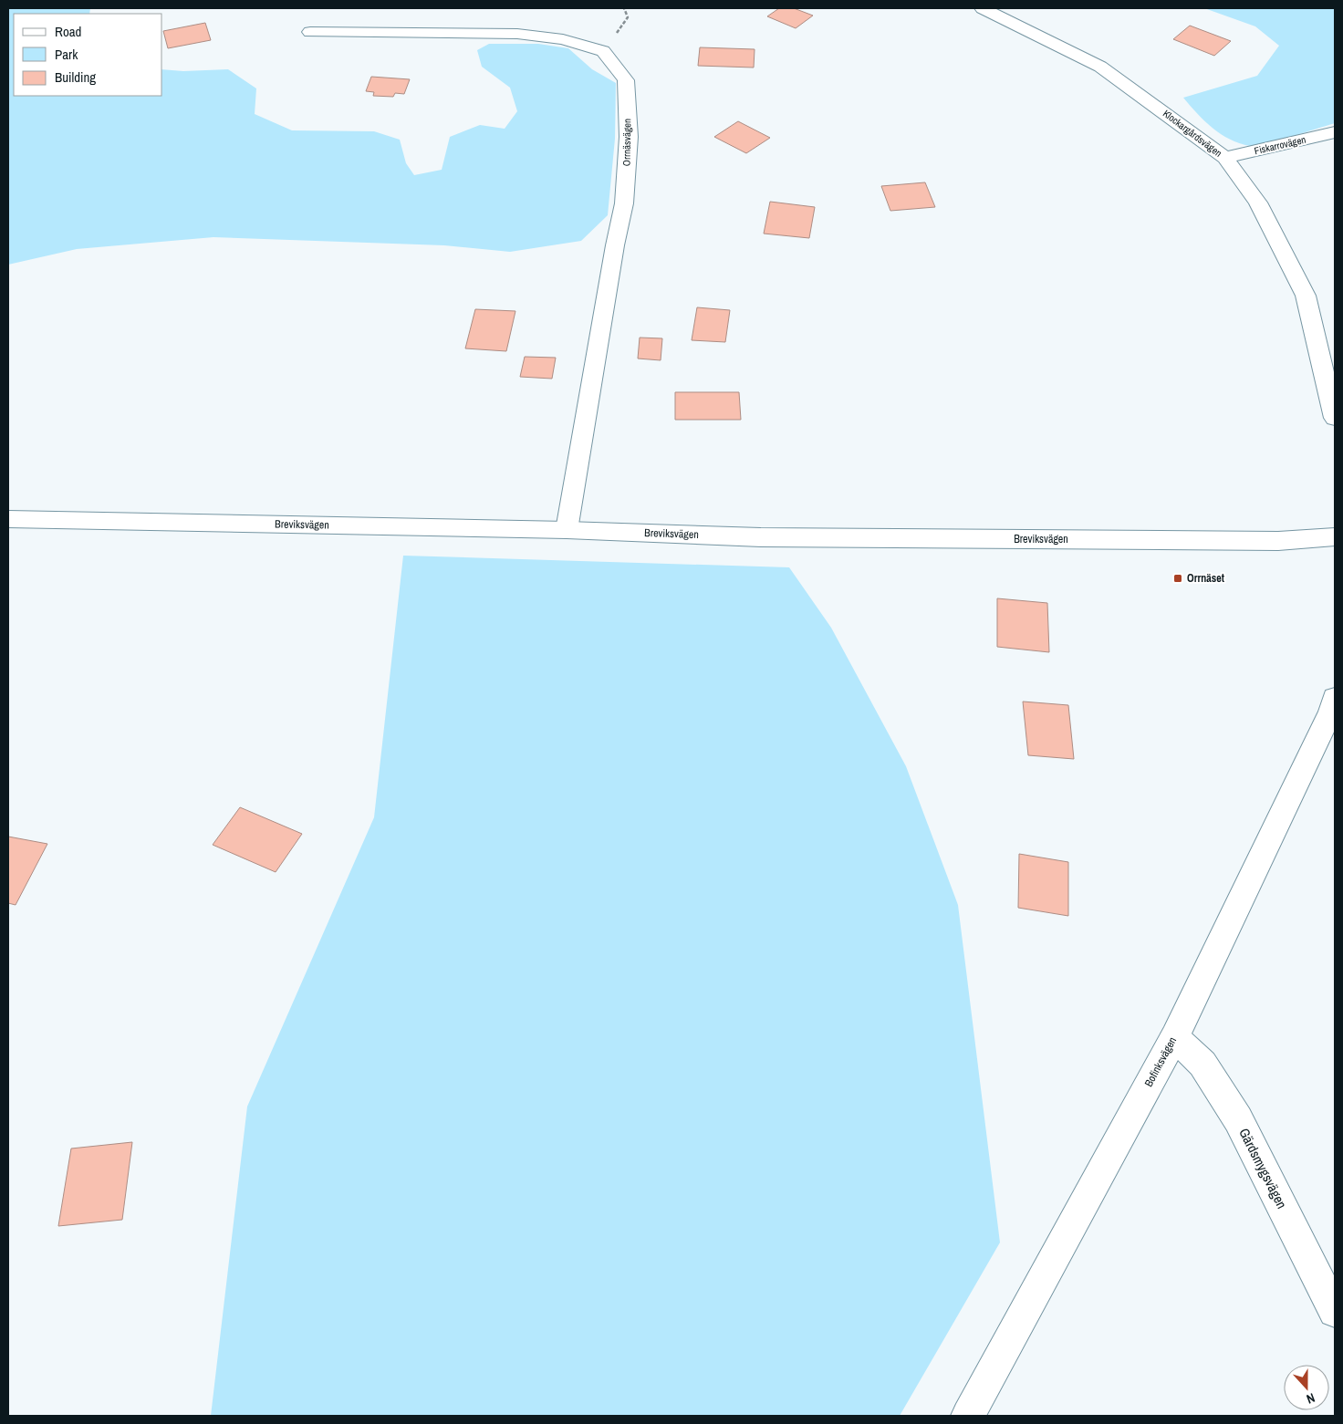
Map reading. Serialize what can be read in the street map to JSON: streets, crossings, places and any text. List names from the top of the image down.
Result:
{
  "streets": {
    "street": [
      "Klockargårdsvägen",
      "Orrnäsvägen",
      "Fiskarrovägen",
      "Breviksvägen",
      "Bofinksvägen",
      "Gärdsmygsvägen"
    ]
  },
  "crossings": [
    ["Klockargårdsvägen", "Fiskarrovägen"],
    ["Orrnäsvägen", "Breviksvägen"],
    ["Bofinksvägen", "Gärdsmygsvägen"]
  ],
  "places": {
    "transit": ["Orrnäset"]
  },
  "legend": ["Road", "Park", "Building"],
  "north": "bottom"
}
